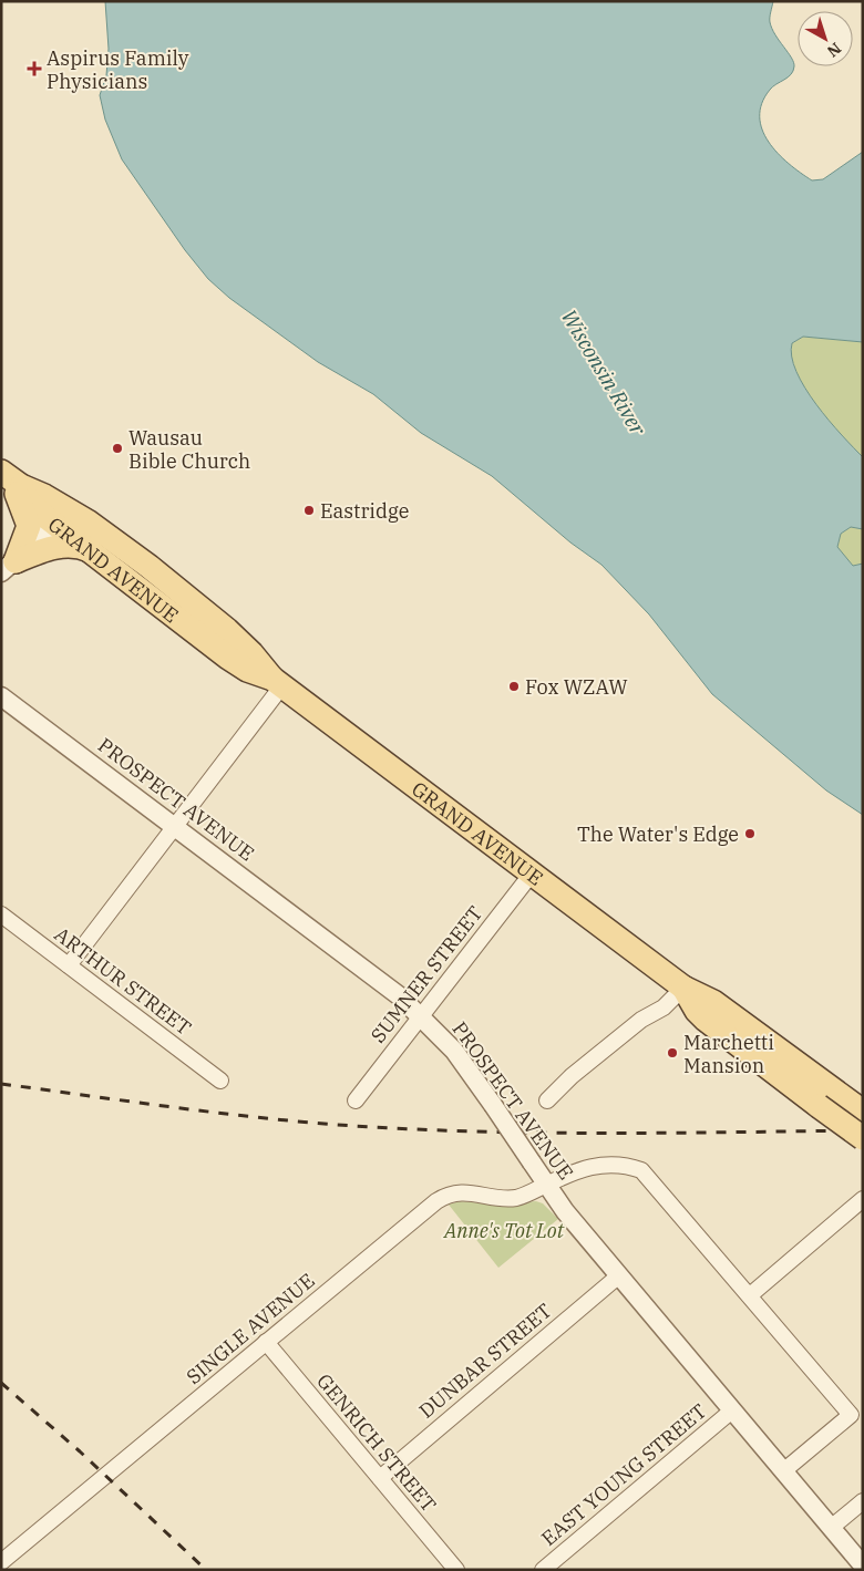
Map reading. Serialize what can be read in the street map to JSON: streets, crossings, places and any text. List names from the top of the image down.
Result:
{
  "streets": {
    "main road": ["GRAND AVENUE"],
    "street": [
      "PROSPECT AVENUE",
      "SUMNER STREET",
      "ARTHUR STREET",
      "SINGLE AVENUE",
      "DUNBAR STREET",
      "GENRICH STREET",
      "EAST YOUNG STREET"
    ]
  },
  "crossings": [
    ["GRAND AVENUE", "SUMNER STREET"],
    ["PROSPECT AVENUE", "SUMNER STREET"],
    ["PROSPECT AVENUE", "SINGLE AVENUE"],
    ["PROSPECT AVENUE", "DUNBAR STREET"],
    ["PROSPECT AVENUE", "EAST YOUNG STREET"],
    ["SINGLE AVENUE", "GENRICH STREET"],
    ["DUNBAR STREET", "GENRICH STREET"]
  ],
  "water": ["Wisconsin River"],
  "parks": ["Anne's Tot Lot"],
  "places": {
    "health": ["Aspirus Family Physicians"],
    "other": [
      "Wausau Bible Church",
      "Eastridge",
      "Fox WZAW",
      "The Water's Edge",
      "Marchetti Mansion"
    ]
  },
  "north": "bottom right"
}
